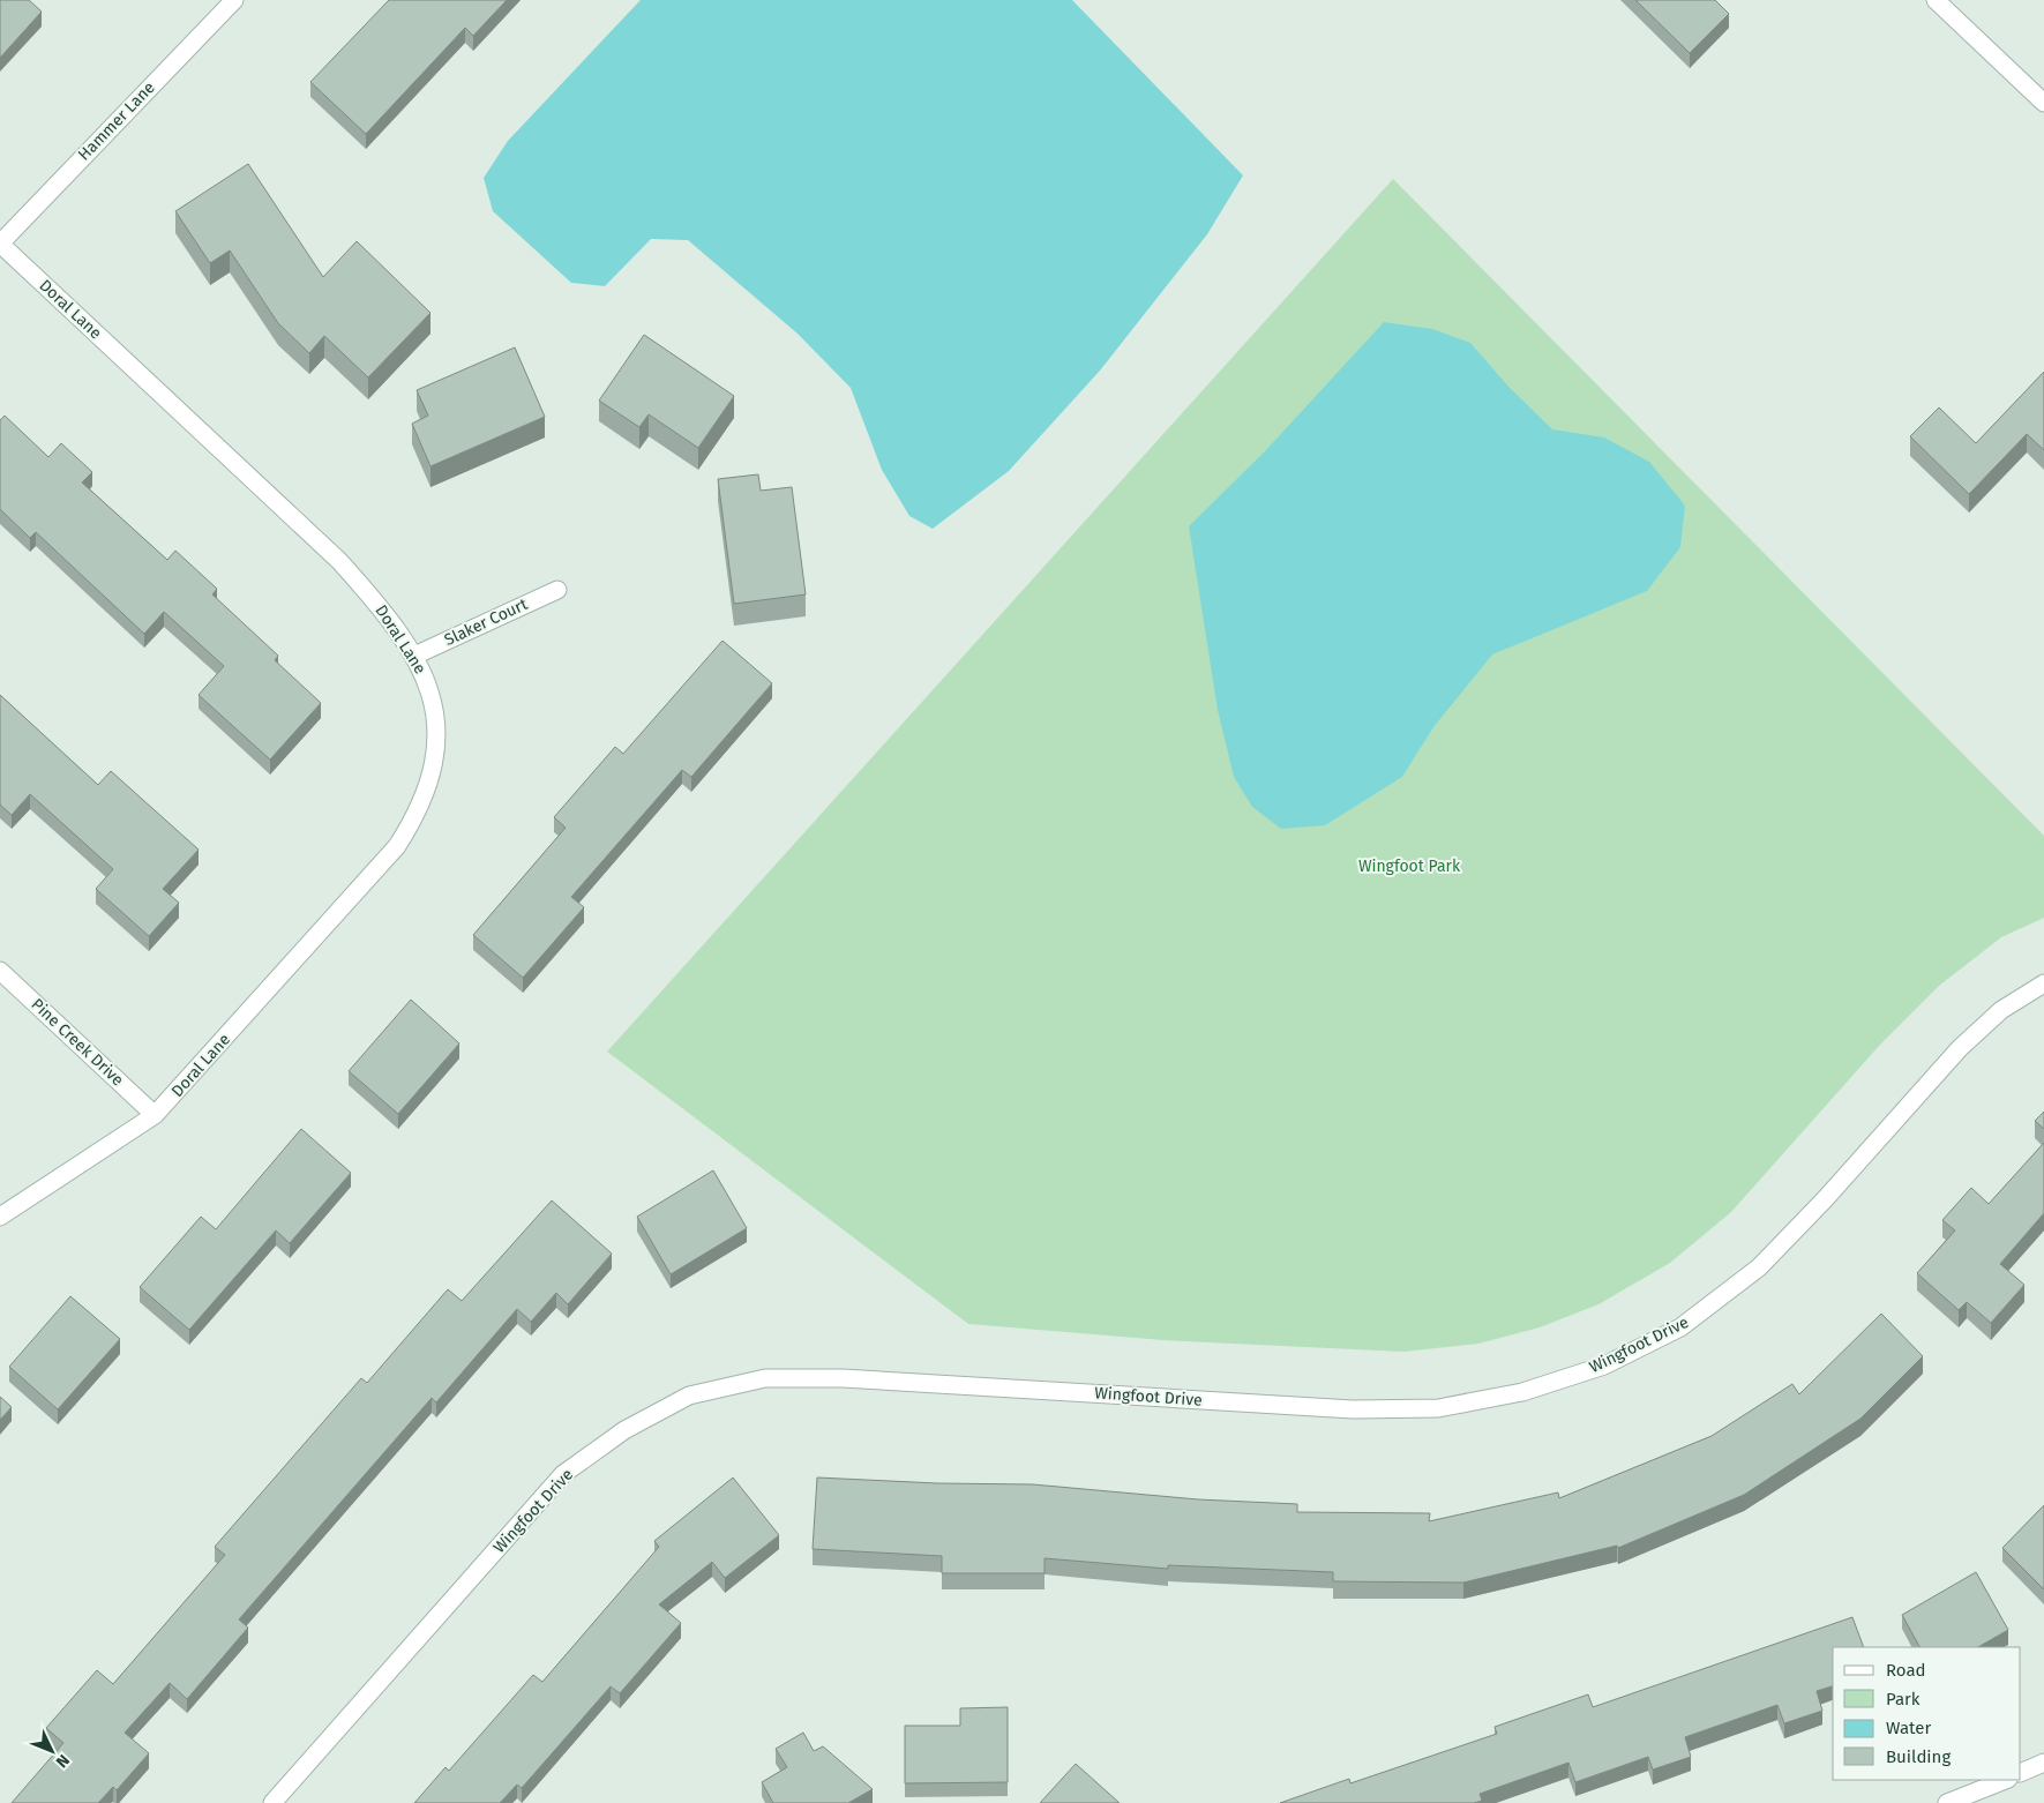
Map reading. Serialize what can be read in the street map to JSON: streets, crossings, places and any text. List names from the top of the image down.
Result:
{
  "streets": {
    "street": [
      "Hammer Lane",
      "Doral Lane",
      "Slaker Court",
      "Pine Creek Drive",
      "Wingfoot Drive"
    ]
  },
  "crossings": [
    ["Hammer Lane", "Doral Lane"],
    ["Doral Lane", "Slaker Court"],
    ["Doral Lane", "Pine Creek Drive"]
  ],
  "parks": ["Wingfoot Park"],
  "legend": [
    "Road",
    "Park",
    "Water",
    "Building"
  ],
  "north": "bottom right"
}
